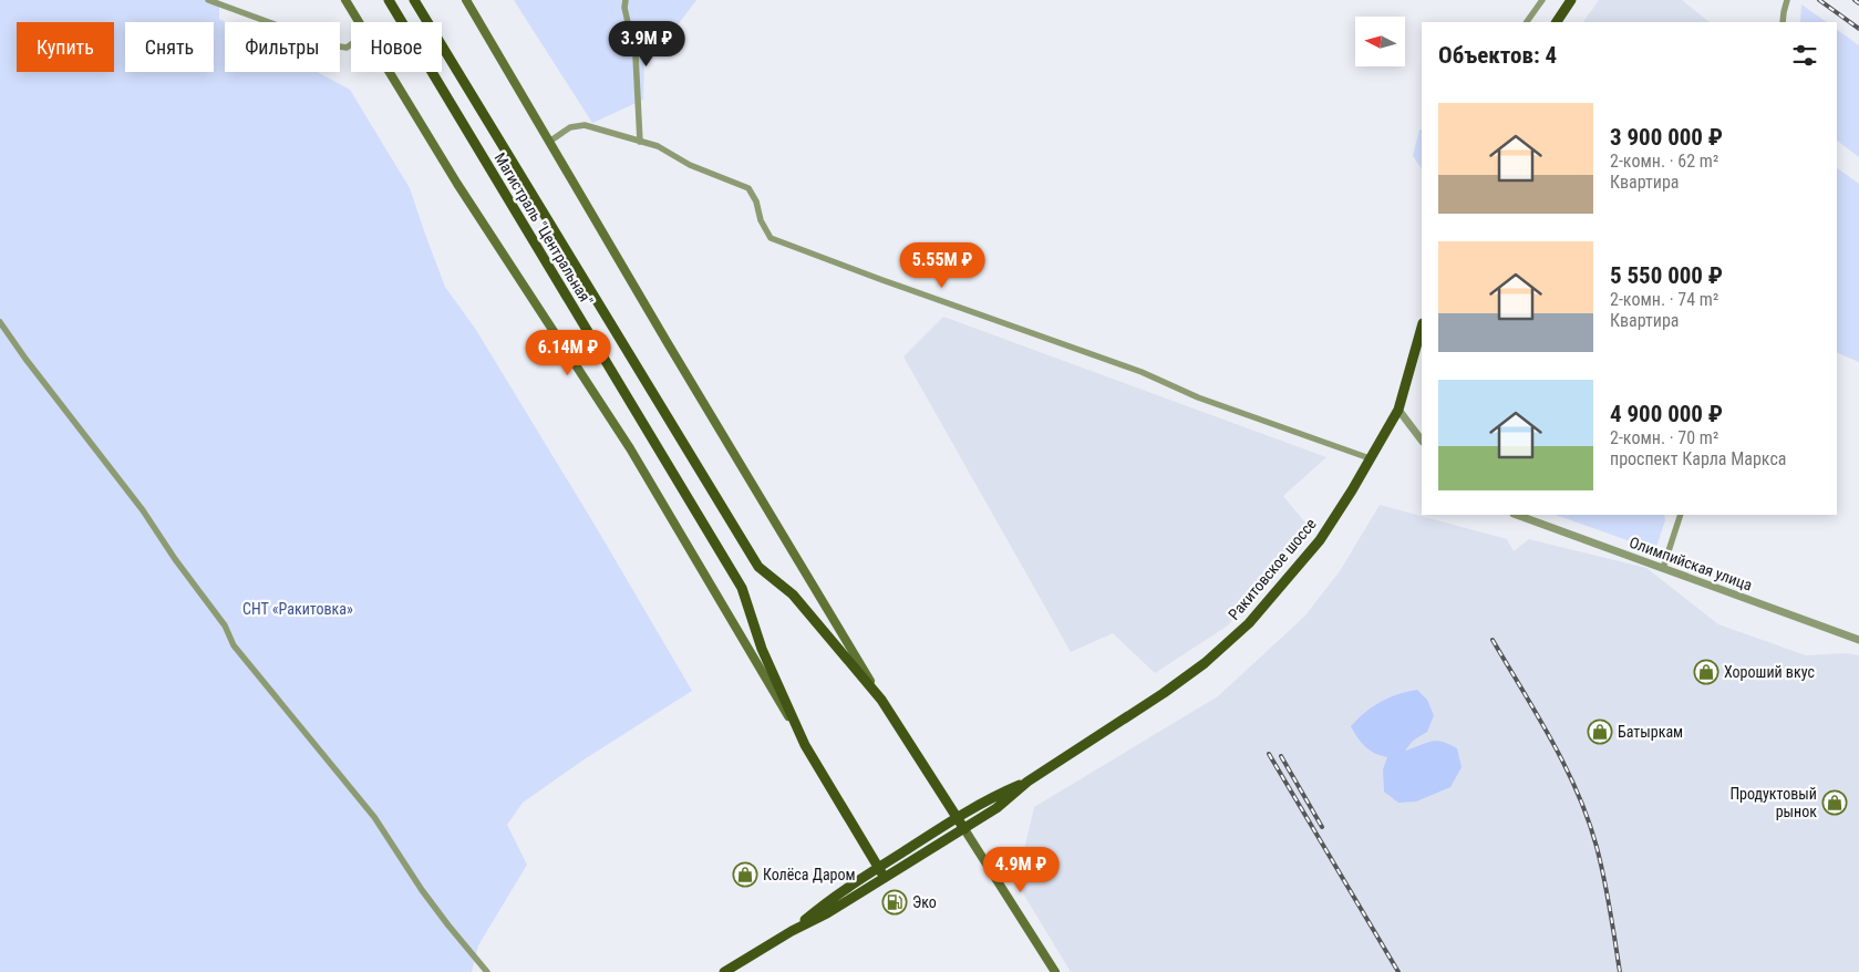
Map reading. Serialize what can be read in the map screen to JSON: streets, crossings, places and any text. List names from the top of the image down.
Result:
{
  "streets": {
    "main road": ["Магистраль \"Центральная\"", "Ракитовское шоссе"],
    "street": ["Олимпийская улица"]
  },
  "crossings": [
    ["Магистраль \"Центральная\"", "Ракитовское шоссе"]
  ],
  "parks": ["СНТ «Ракитовка»"],
  "places": {
    "shop": [
      "Хороший вкус",
      "Батыркам",
      "Продуктовый рынок",
      "Колёса Даром"
    ],
    "fuel station": ["Эко"]
  },
  "north": "left",
  "page": {
    "price": [
      "3.9M ₽",
      "5.55M ₽",
      "6.14M ₽",
      "4.9M ₽"
    ],
    "chip": [
      "Купить",
      "Снять",
      "Фильтры",
      "Новое"
    ],
    "heading": "Объектов: 4",
    "list": [
      {
        "name": "3 900 000 ₽",
        "note": "2-комн. · 62 m² · Квартира"
      },
      {
        "name": "5 550 000 ₽",
        "note": "2-комн. · 74 m² · Квартира"
      },
      {
        "name": "4 900 000 ₽",
        "note": "2-комн. · 70 m² · проспект Карла Маркса"
      }
    ]
  }
}
